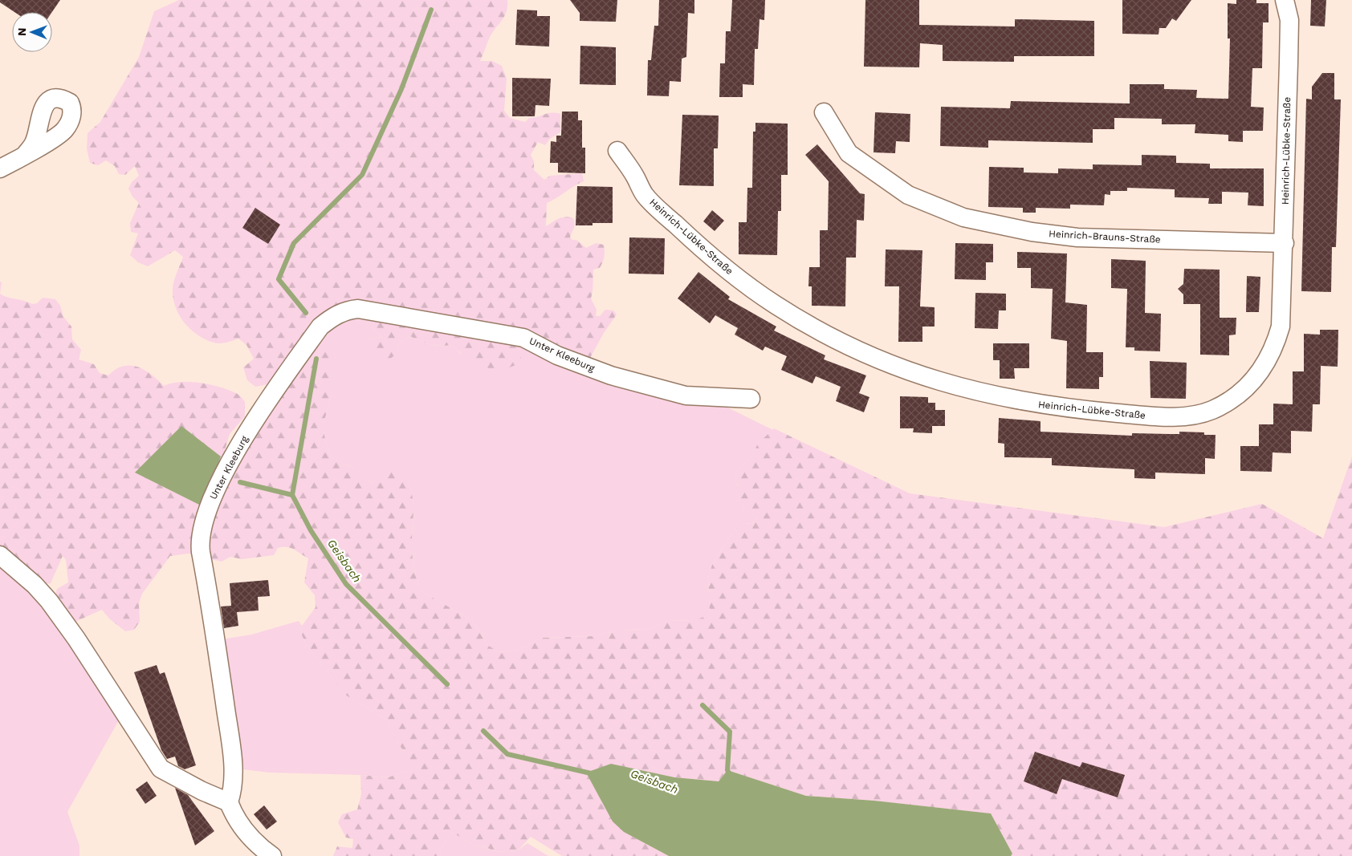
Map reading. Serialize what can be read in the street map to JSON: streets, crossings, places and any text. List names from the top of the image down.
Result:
{
  "streets": {
    "street": ["Heinrich-Lübke-Straße", "Heinrich-Brauns-Straße", "Unter Kleeburg"]
  },
  "crossings": [
    ["Heinrich-Lübke-Straße", "Heinrich-Brauns-Straße"]
  ],
  "water": ["Geisbach"],
  "north": "left"
}
